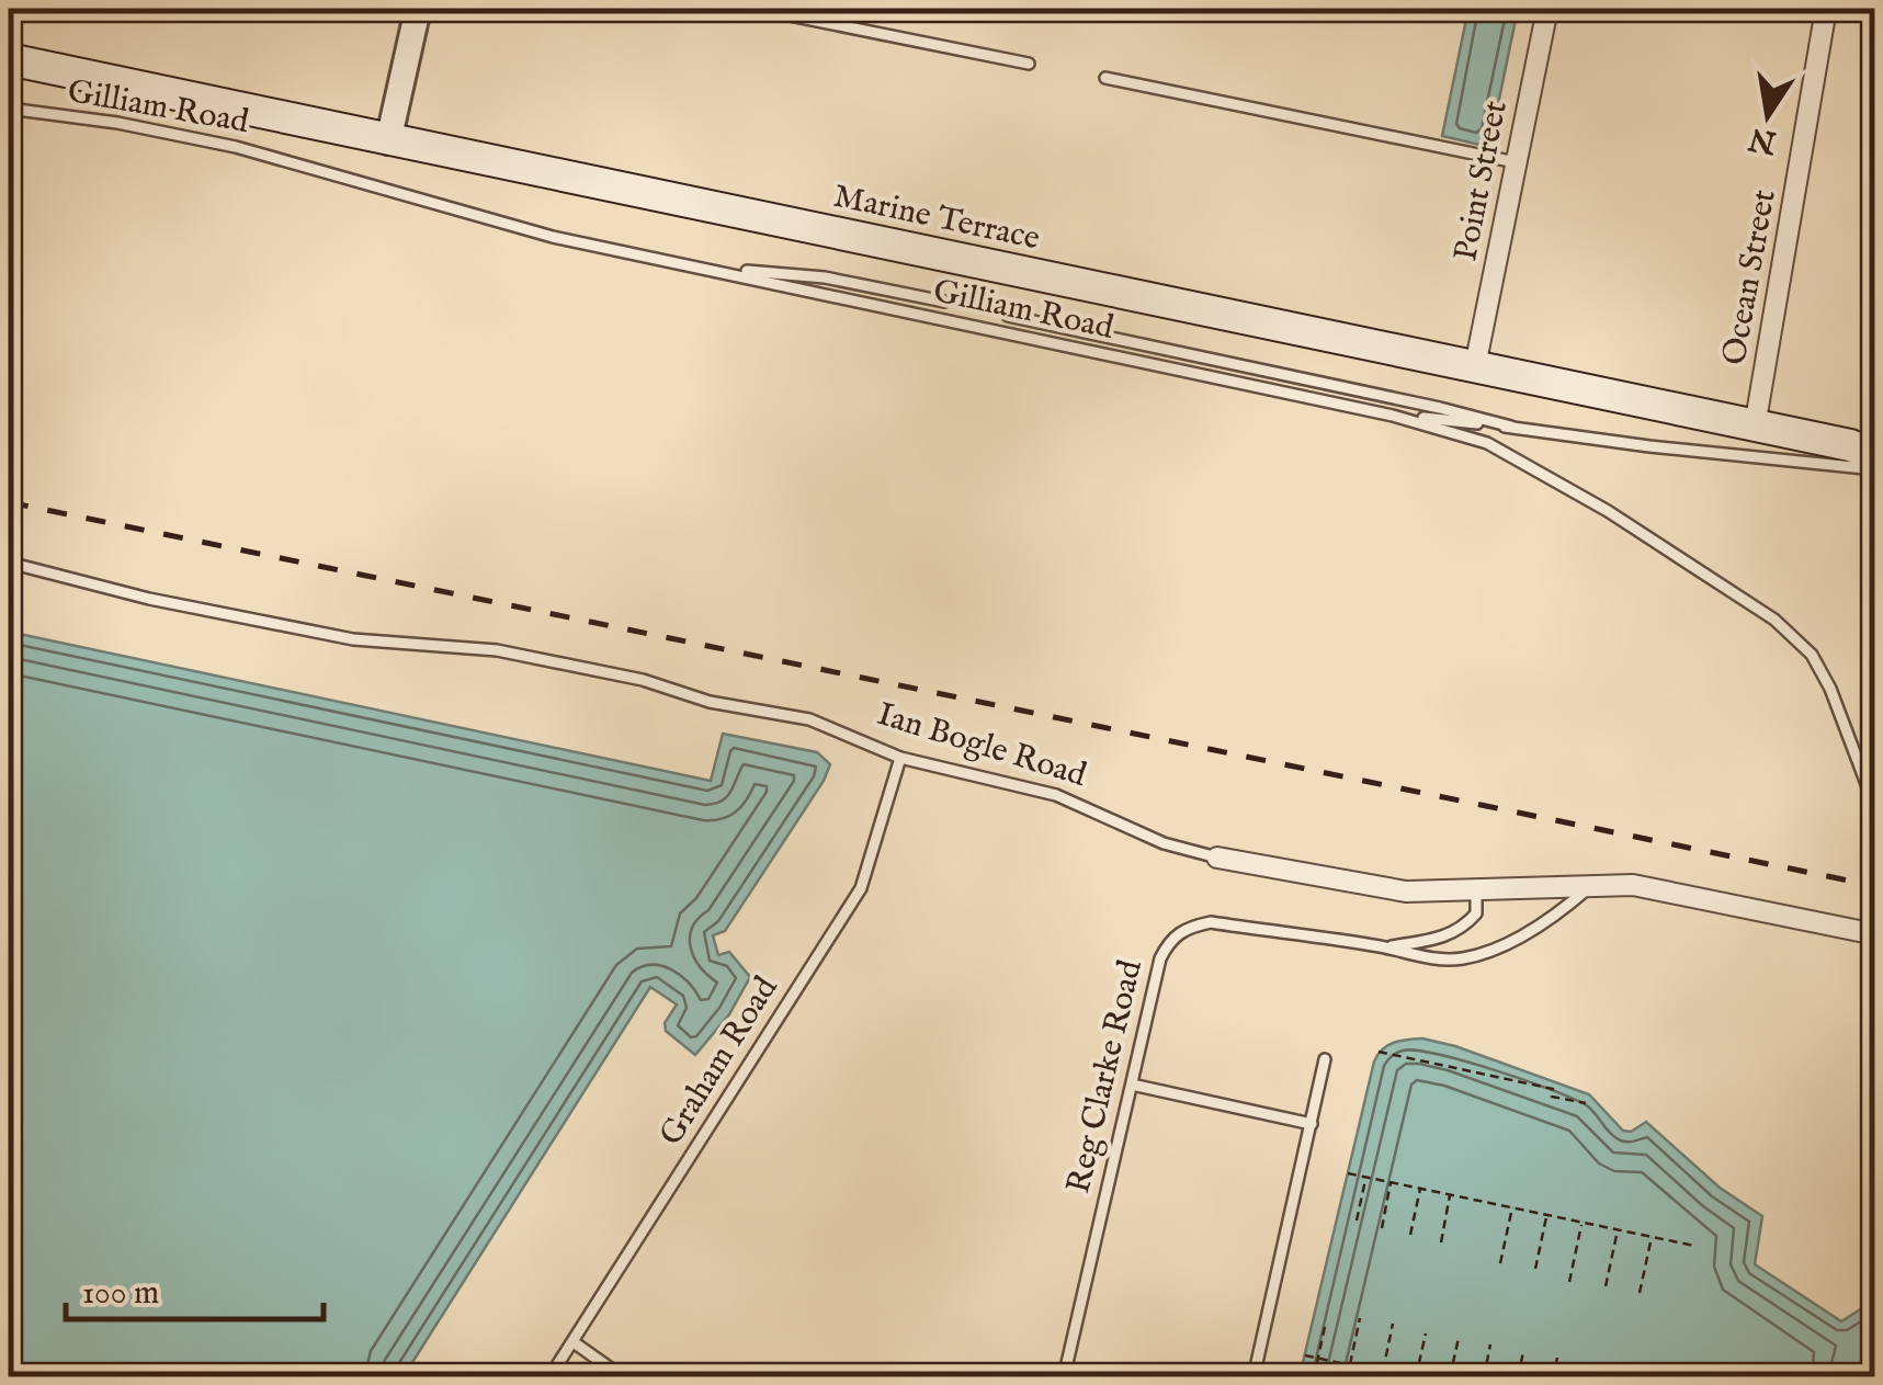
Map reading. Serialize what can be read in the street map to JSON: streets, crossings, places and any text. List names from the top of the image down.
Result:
{
  "streets": {
    "main road": ["Marine Terrace"],
    "street": ["Point Street", "Ocean Street", "Ian Bogle Road"],
    "lane": ["Gilliam Road", "Graham Road", "Reg Clarke Road"]
  },
  "crossings": [
    ["Point Street", "Marine Terrace"],
    ["Marine Terrace", "Ocean Street"],
    ["Ian Bogle Road", "Graham Road"]
  ],
  "scale_bar": "100 m",
  "north": "bottom"
}
